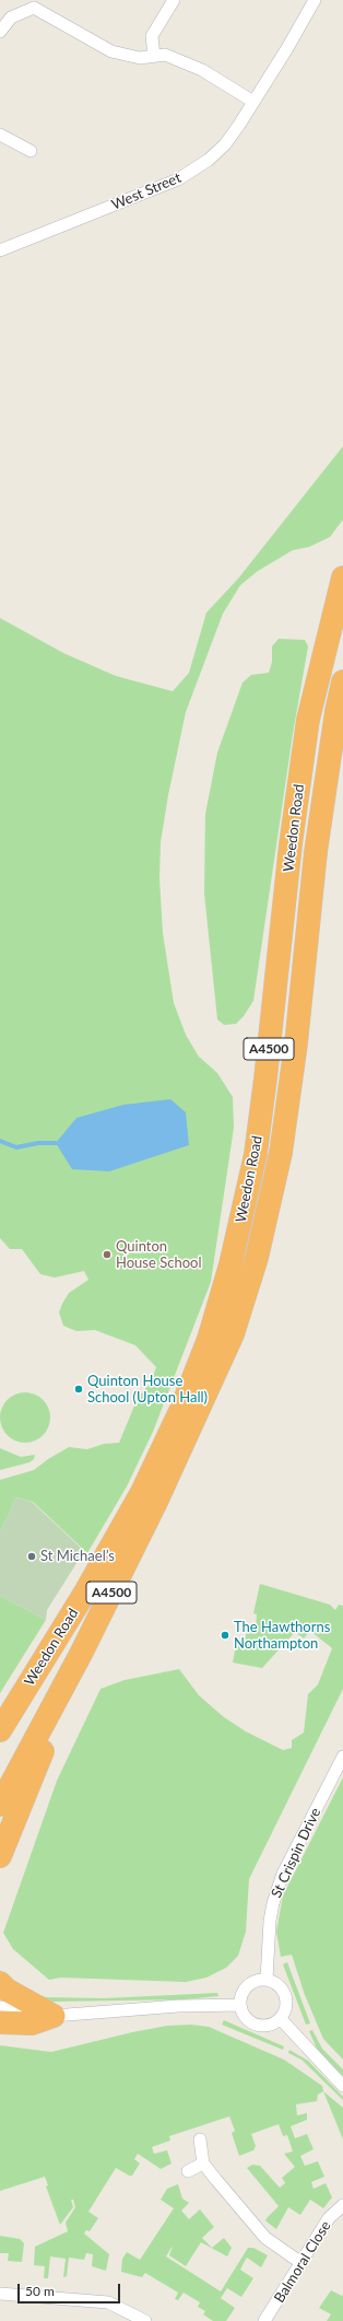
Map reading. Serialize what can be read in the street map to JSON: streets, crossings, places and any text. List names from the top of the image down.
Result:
{
  "streets": {
    "highway": ["Weedon Road", "A4500"],
    "street": ["West Street", "St Crispin Drive", "Balmoral Close"]
  },
  "places": [
    "Quinton House School",
    "Quinton House School (Upton Hall)",
    "St Michael’s",
    "The Hawthorns Northampton"
  ],
  "scale_bar": "50 m"
}
